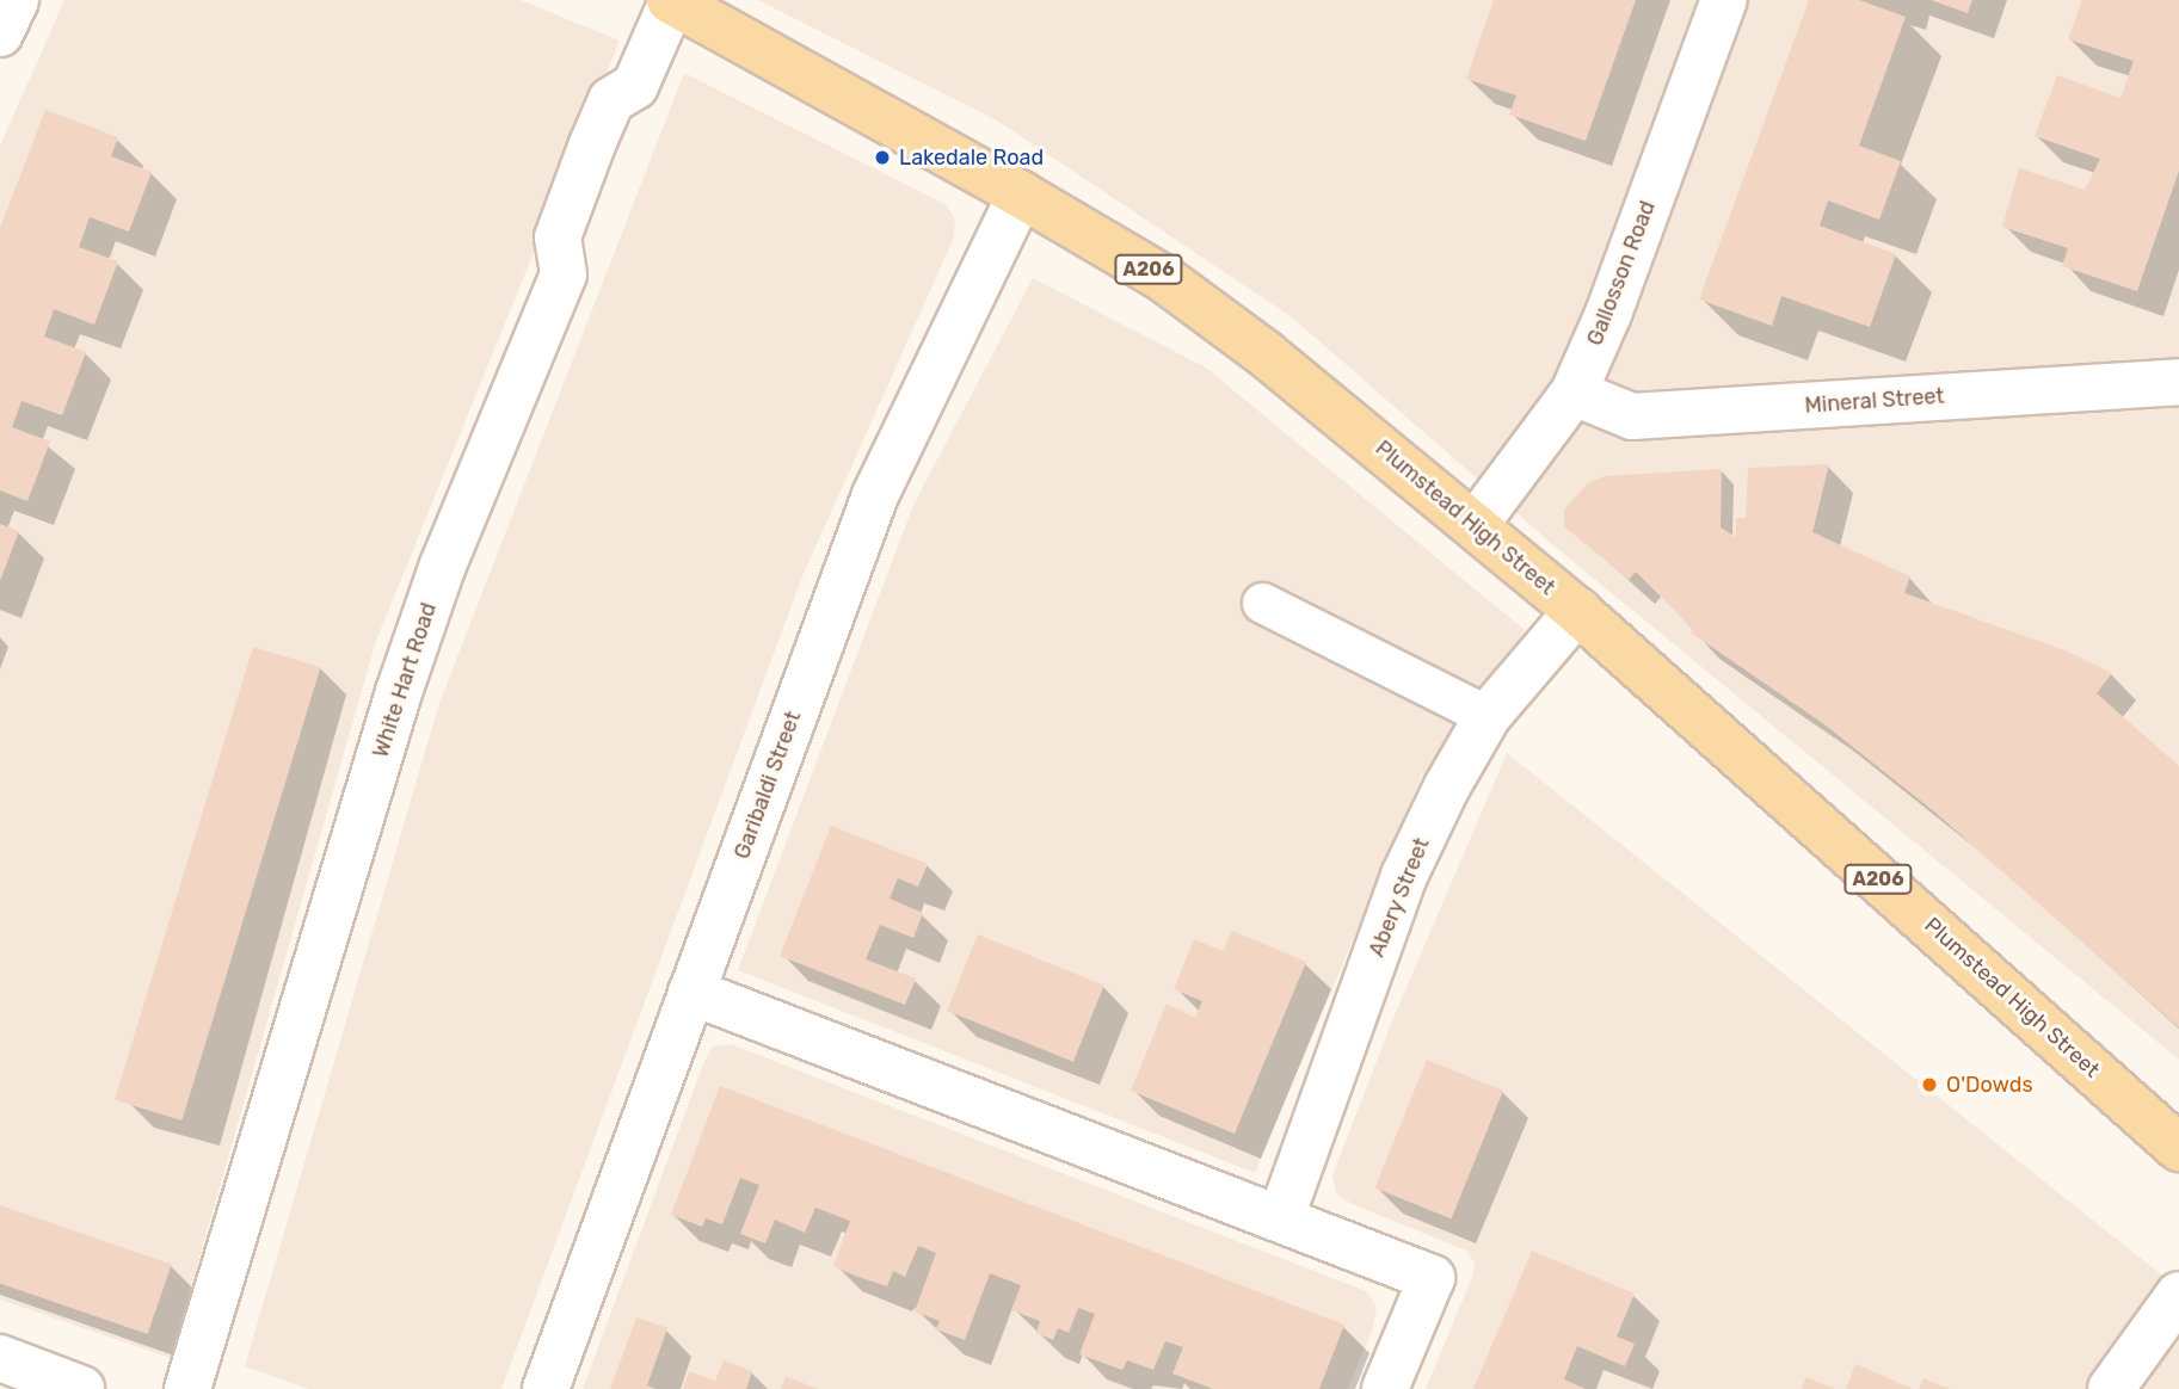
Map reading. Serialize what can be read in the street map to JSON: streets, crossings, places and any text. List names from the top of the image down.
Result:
{
  "streets": {
    "main road": ["A206", "Plumstead High Street"],
    "street": [
      "Gallosson Road",
      "Mineral Street",
      "White Hart Road",
      "Garibaldi Street",
      "Abery Street"
    ]
  },
  "crossings": [
    ["Gallosson Road", "Mineral Street"],
    ["Gallosson Road", "Plumstead High Street"],
    ["Plumstead High Street", "White Hart Road"],
    ["Plumstead High Street", "Garibaldi Street"],
    ["Plumstead High Street", "Abery Street"]
  ],
  "places": ["Lakedale Road", "O'Dowds"]
}
